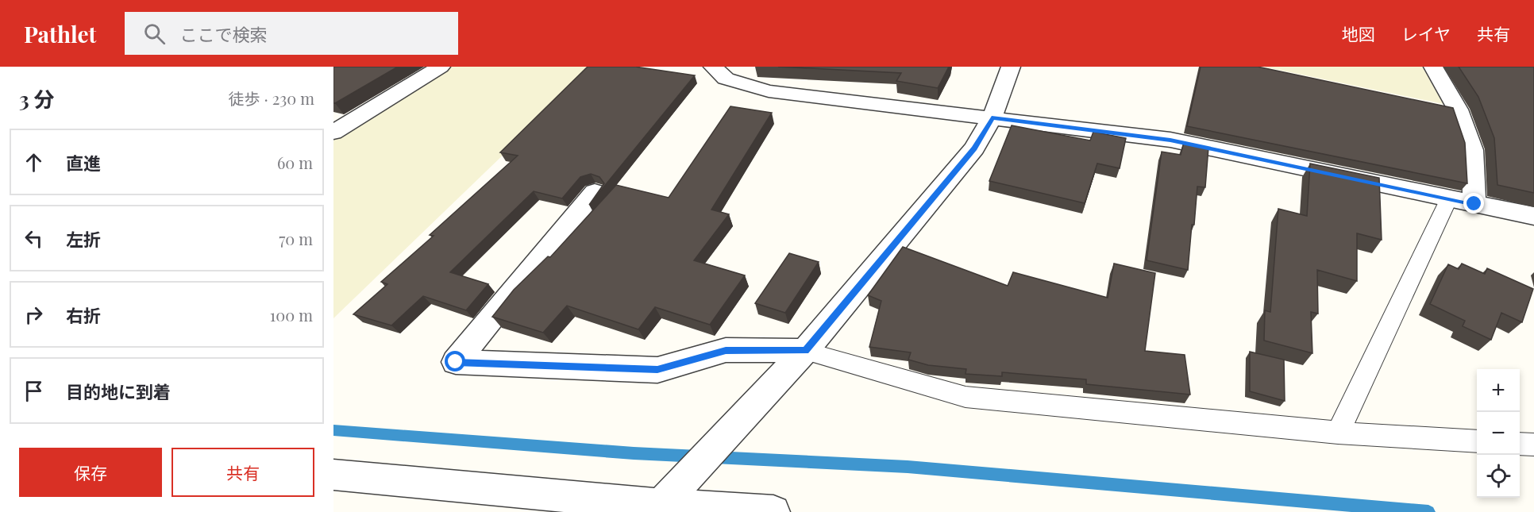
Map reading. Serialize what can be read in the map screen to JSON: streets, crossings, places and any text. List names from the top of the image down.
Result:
{
  "page": {
    "header": "Pathlet",
    "search": "ここで検索",
    "nav": ["地図", "レイヤ", "共有"],
    "heading": ["3 分", "徒歩 · 230 m"],
    "list": [
      ["直進", "60 m"],
      ["左折", "70 m"],
      ["右折", "100 m"],
      "目的地に到着"
    ],
    "map_buttons": ["+", "−"],
    "buttons": ["保存", "共有"]
  }
}
